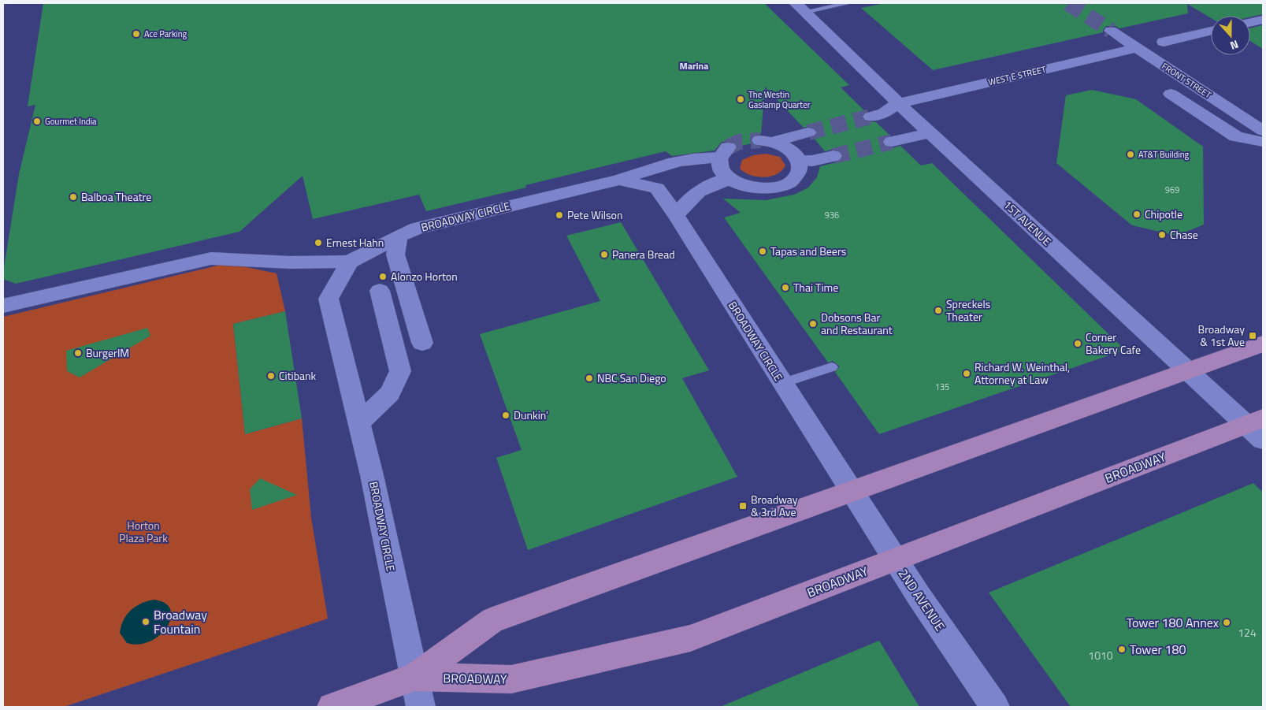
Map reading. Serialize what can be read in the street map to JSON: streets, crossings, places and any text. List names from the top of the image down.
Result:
{
  "streets": {
    "main road": ["BROADWAY"],
    "street": [
      "WEST E STREET",
      "FRONT STREET",
      "BROADWAY CIRCLE",
      "1ST AVENUE",
      "2ND AVENUE"
    ]
  },
  "crossings": [
    ["WEST E STREET", "FRONT STREET"],
    ["WEST E STREET", "1ST AVENUE"],
    ["BROADWAY CIRCLE", "BROADWAY"],
    ["BROADWAY CIRCLE", "2ND AVENUE"],
    ["1ST AVENUE", "BROADWAY"],
    ["BROADWAY", "2ND AVENUE"]
  ],
  "districts": ["Marina"],
  "parks": ["Horton Plaza Park"],
  "places": {
    "other": [
      "Ace Parking",
      "The Westin Gaslamp Quarter",
      "Gourmet India",
      "AT&T Building",
      "Balboa Theatre",
      "Chipotle",
      "Pete Wilson",
      "Chase",
      "Ernest Hahn",
      "Tapas and Beers",
      "Panera Bread",
      "Alonzo Horton",
      "Thai Time",
      "Spreckels Theater",
      "Dobsons Bar and Restaurant",
      "Corner Bakery Cafe",
      "BurgerIM",
      "Richard W. Weinthal, Attorney at Law",
      "Citibank",
      "NBC San Diego",
      "Dunkin'",
      "Broadway Fountain",
      "Tower 180 Annex",
      "Tower 180"
    ],
    "transit": ["Broadway & 1st Ave", "Broadway & 3rd Ave"]
  },
  "house_numbers": [
    "969",
    "936",
    "135",
    "124",
    "1010"
  ],
  "north": "bottom"
}
